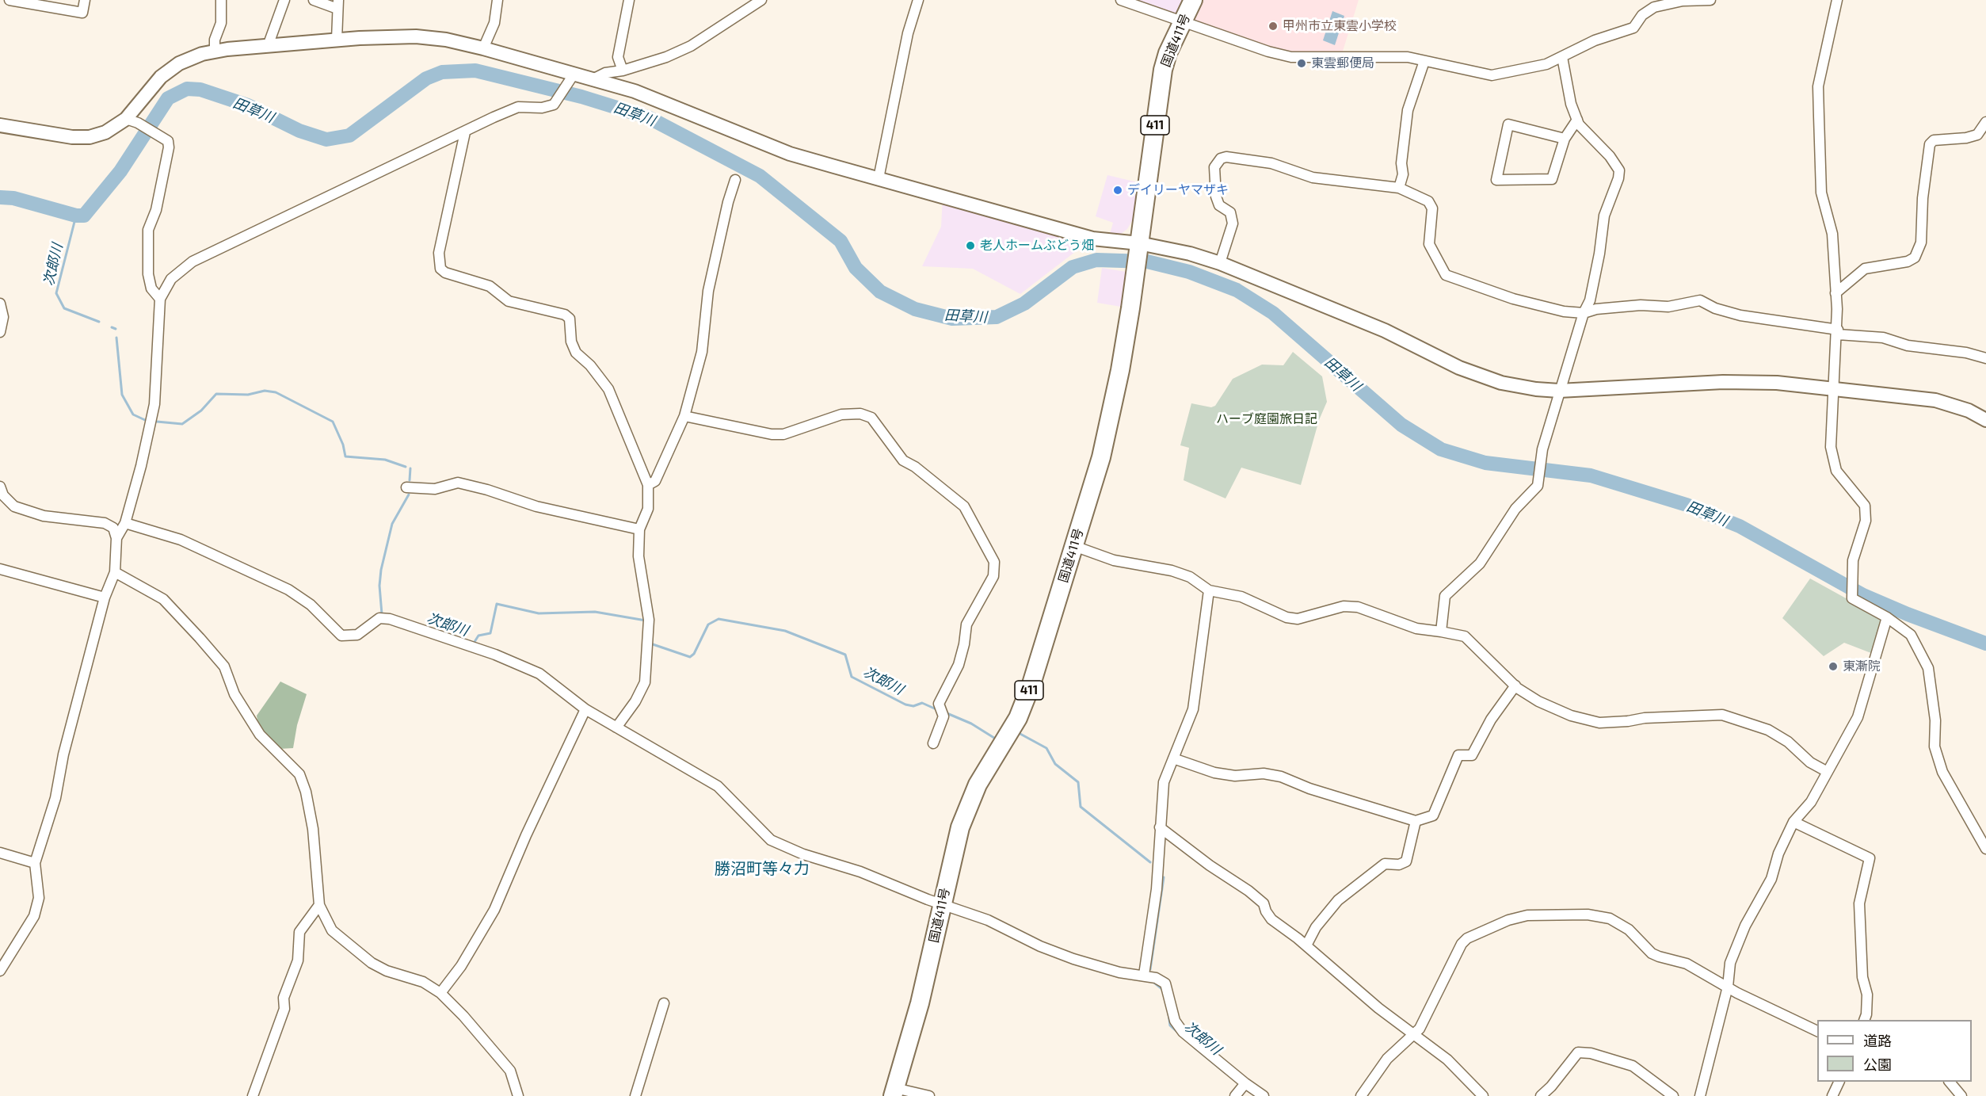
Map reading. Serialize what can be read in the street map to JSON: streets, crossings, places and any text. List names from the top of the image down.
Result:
{
  "streets": {
    "highway": ["国道411号", "411"]
  },
  "districts": ["勝沼町等々力"],
  "water": ["田草川", "次郎川"],
  "parks": ["ハーブ庭園旅日記"],
  "places": [
    "甲州市立東雲小学校",
    "東雲郵便局",
    "デイリーヤマザキ",
    "老人ホームぶどう畑",
    "東漸院"
  ],
  "legend": ["道路", "公園"]
}
